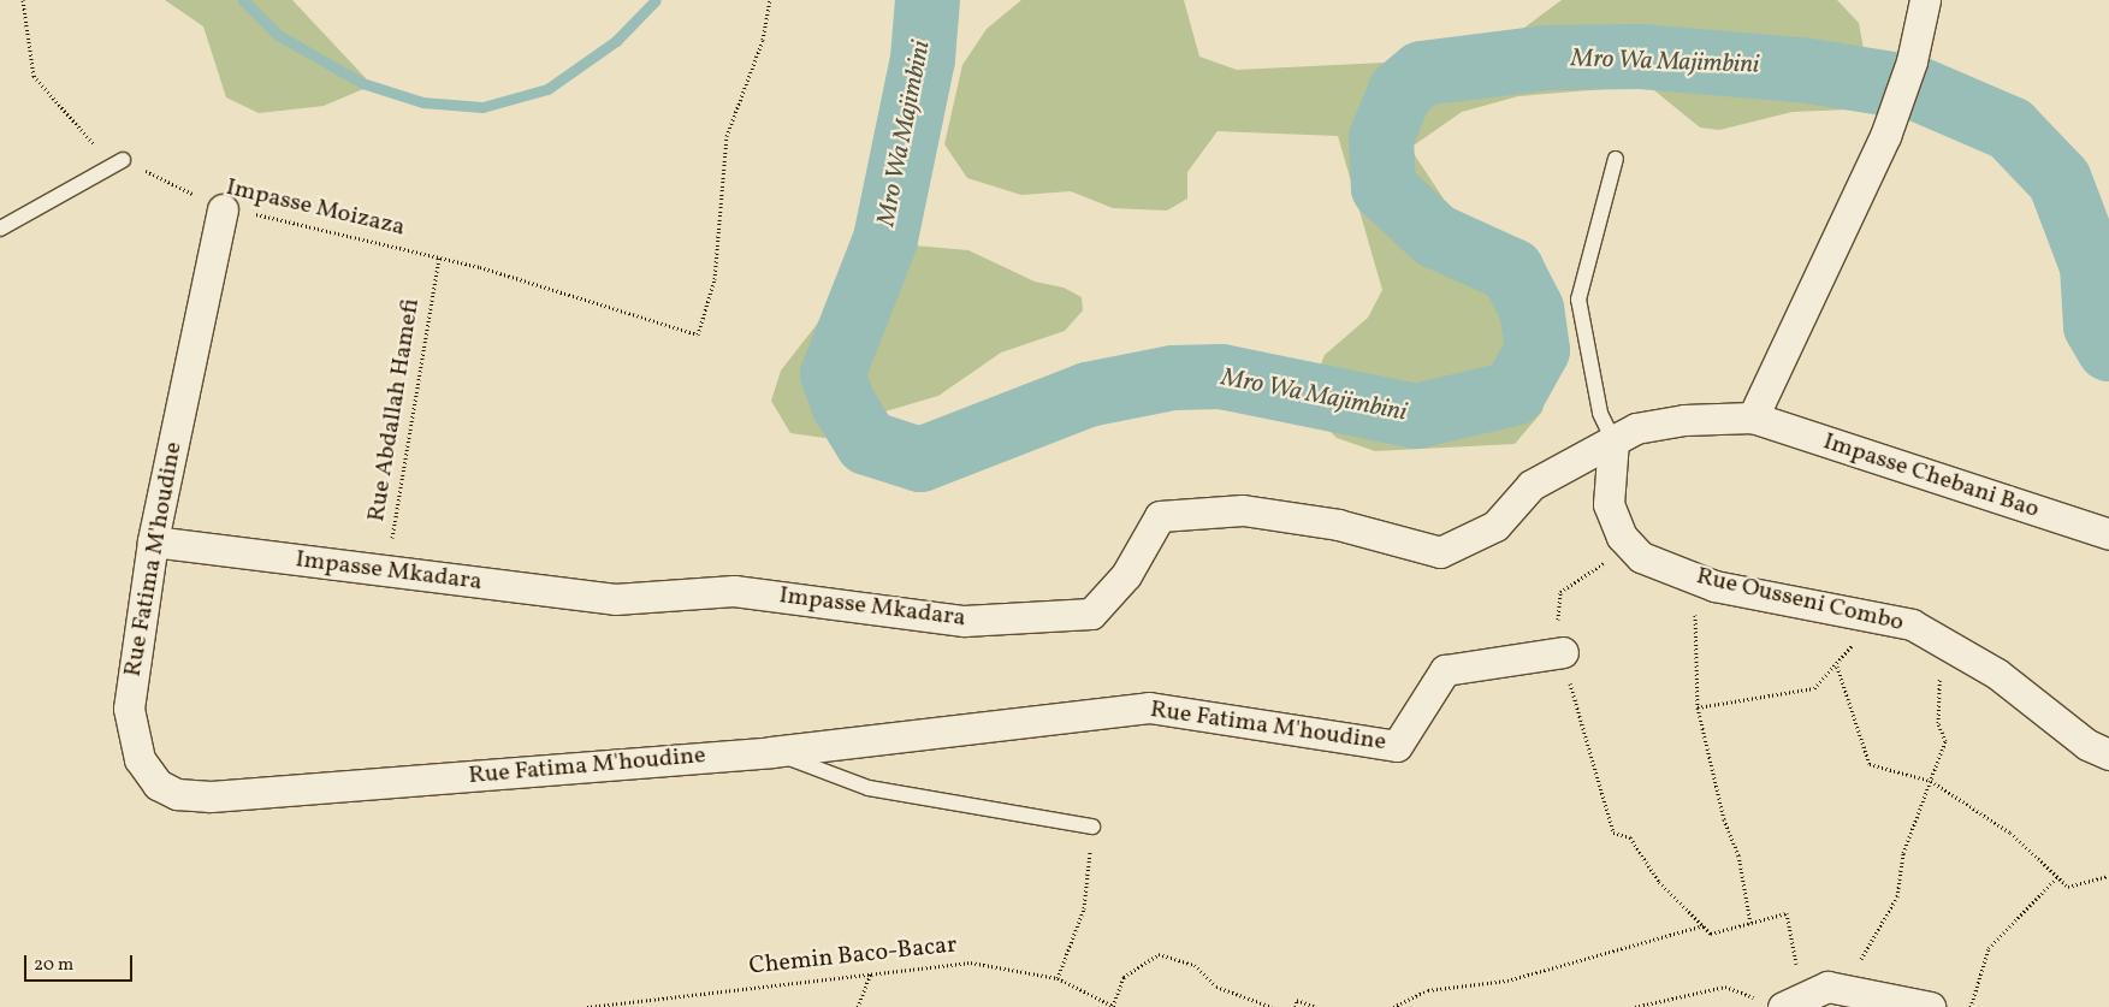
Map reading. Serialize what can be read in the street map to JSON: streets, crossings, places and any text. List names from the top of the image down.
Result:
{
  "streets": {
    "street": [
      "Impasse Chebani Bao",
      "Rue Fatima M'houdine",
      "Impasse Mkadara",
      "Rue Ousseni Combo"
    ],
    "path": ["Impasse Moizaza", "Rue Abdallah Hamefi", "Chemin Baco-Bacar"]
  },
  "crossings": [
    ["Impasse Moizaza", "Rue Abdallah Hamefi"],
    ["Impasse Moizaza", "Rue Fatima M'houdine"],
    ["Rue Abdallah Hamefi", "Impasse Mkadara"],
    ["Rue Fatima M'houdine", "Impasse Mkadara"]
  ],
  "water": ["Mro Wa Majimbini"],
  "scale_bar": "20 m"
}
